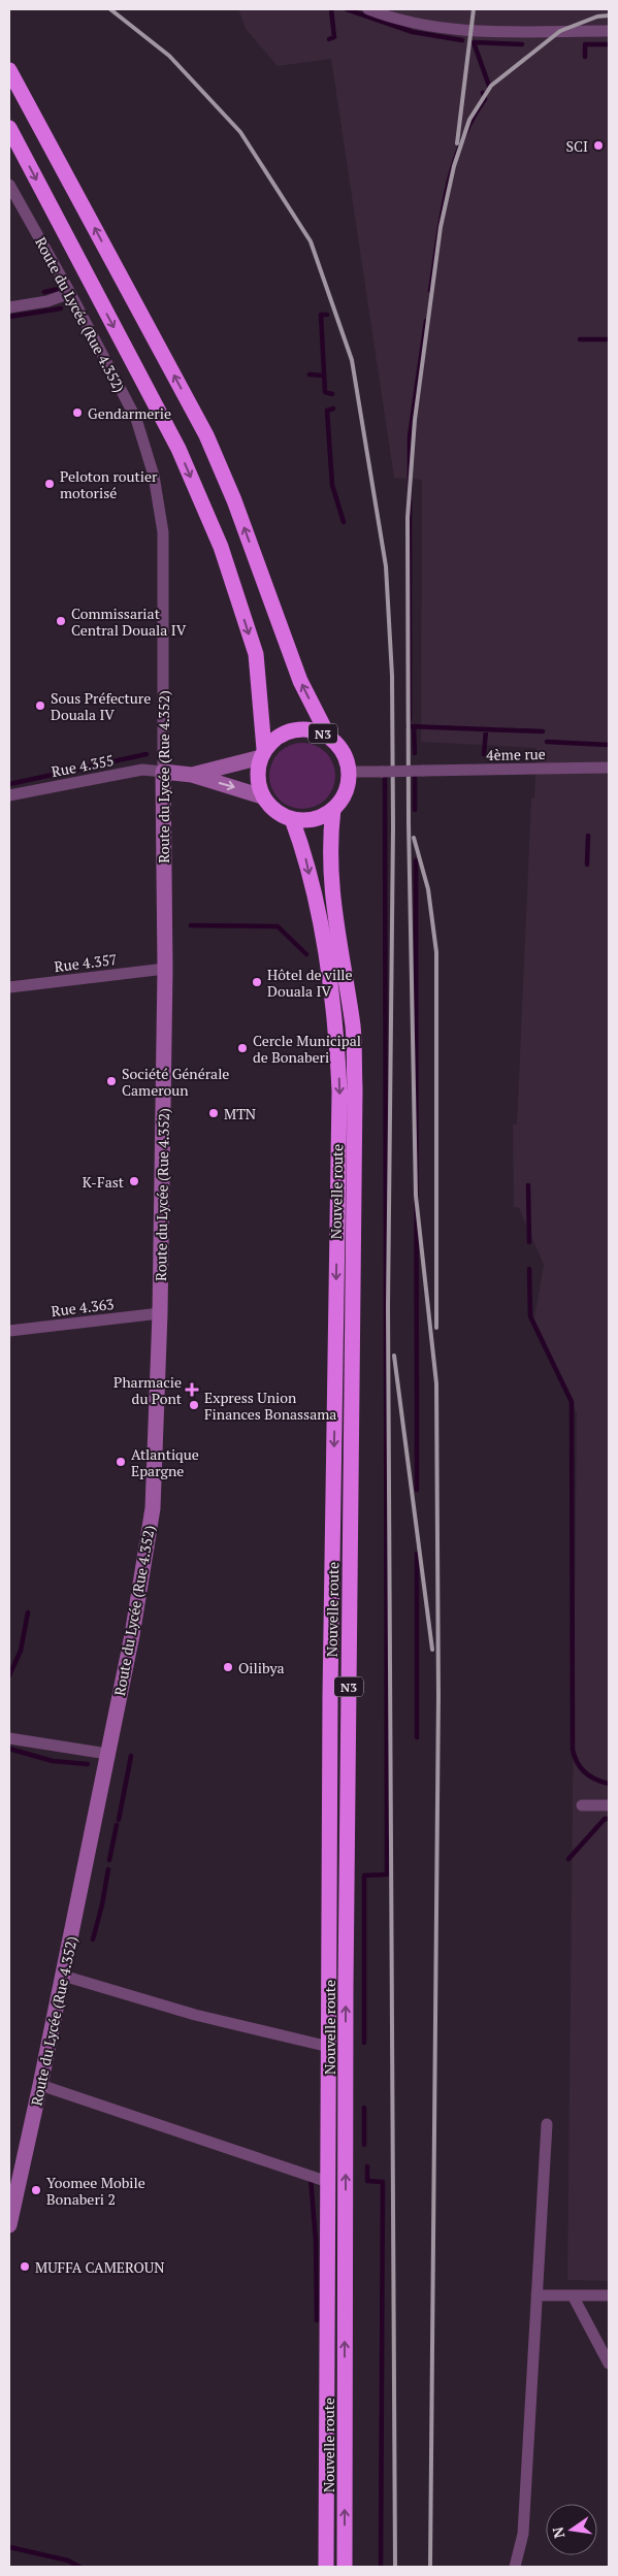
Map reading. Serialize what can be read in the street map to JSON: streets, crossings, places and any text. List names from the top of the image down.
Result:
{
  "streets": {
    "highway": ["N3", "Nouvelle route"],
    "main road": ["Route du Lycée (Rue 4.352)"],
    "street": [
      "4ème rue",
      "Rue 4.355",
      "Rue 4.357",
      "Rue 4.363"
    ]
  },
  "crossings": [
    ["Route du Lycée (Rue 4.352)", "Rue 4.355"],
    ["Route du Lycée (Rue 4.352)", "Rue 4.357"],
    ["Route du Lycée (Rue 4.352)", "Rue 4.363"],
    ["N3", "4ème rue"],
    ["N3", "Nouvelle route"],
    ["4ème rue", "Nouvelle route"]
  ],
  "places": {
    "other": [
      "SCI",
      "Gendarmerie",
      "Peloton routier motorisé",
      "Commissariat Central Douala IV",
      "Sous Préfecture Douala IV",
      "Hôtel de ville Douala IV",
      "Cercle Municipal de Bonaberi",
      "Société Générale Cameroun",
      "MTN",
      "K-Fast",
      "Express Union Finances Bonassama",
      "Atlantique Epargne",
      "Oilibya",
      "Yoomee Mobile Bonaberi 2",
      "MUFFA CAMEROUN"
    ],
    "health": ["Pharmacie du Pont"]
  },
  "north": "left"
}
